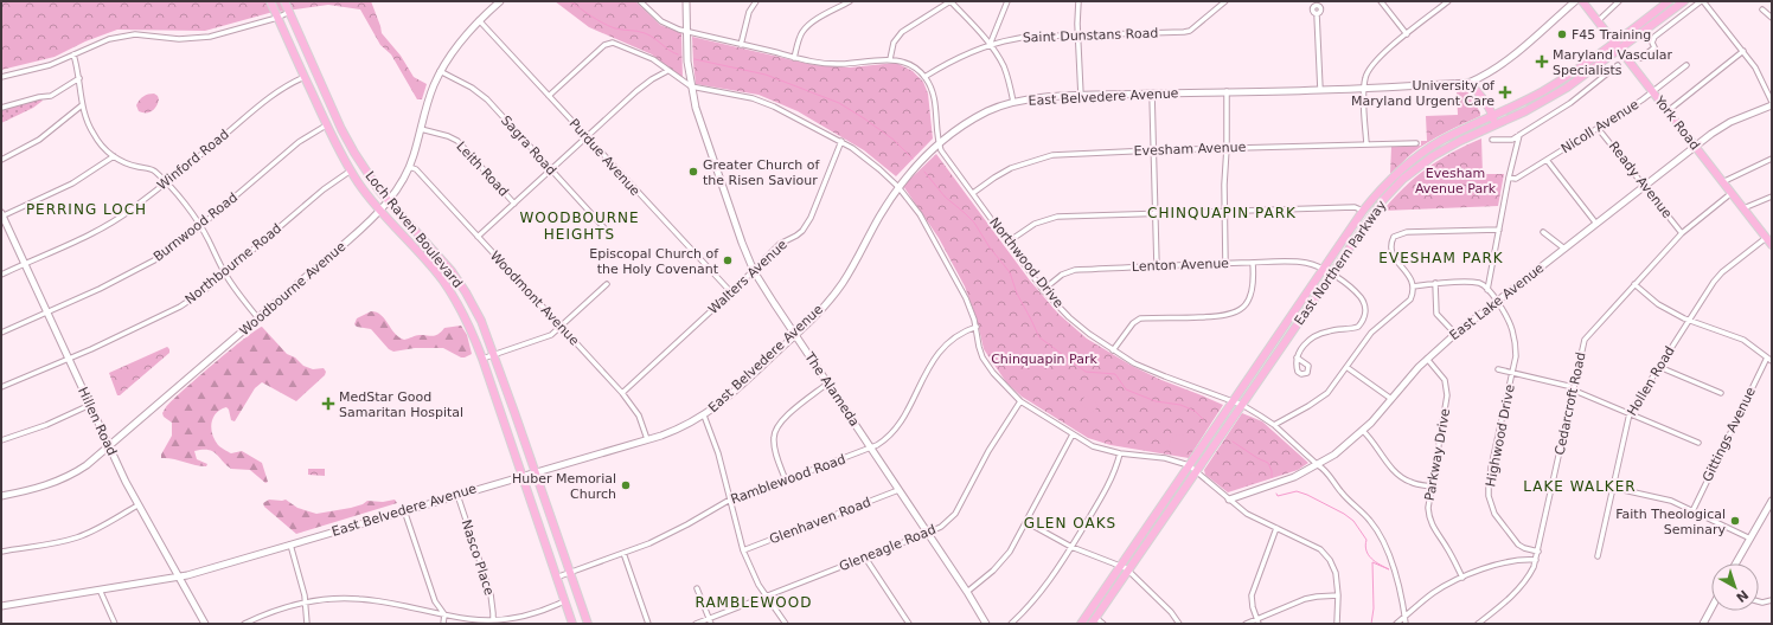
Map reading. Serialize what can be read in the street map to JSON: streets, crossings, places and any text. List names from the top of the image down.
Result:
{
  "streets": {
    "main road": [
      "East Belvedere Avenue",
      "York Road",
      "Loch Raven Boulevard",
      "East Northern Parkway",
      "Woodbourne Avenue",
      "East Lake Avenue",
      "The Alameda",
      "Hillen Road"
    ],
    "street": [
      "Saint Dunstans Road",
      "Nicoll Avenue",
      "Sagra Road",
      "Evesham Avenue",
      "Purdue Avenue",
      "Winford Road",
      "Leith Road",
      "Ready Avenue",
      "Burnwood Road",
      "Northwood Drive",
      "Northbourne Road",
      "Lenton Avenue",
      "Walters Avenue",
      "Woodmont Avenue",
      "Hollen Road",
      "Cedarcroft Road",
      "Gittings Avenue",
      "Highwood Drive",
      "Parkway Drive",
      "Ramblewood Road",
      "Glenhaven Road",
      "Gleneagle Road",
      "Nasco Place"
    ]
  },
  "crossings": [
    ["Saint Dunstans Road", "Northwood Drive"],
    ["East Belvedere Avenue", "Loch Raven Boulevard"],
    ["East Belvedere Avenue", "Northwood Drive"],
    ["East Belvedere Avenue", "Woodmont Avenue"],
    ["East Belvedere Avenue", "The Alameda"],
    ["East Belvedere Avenue", "Hillen Road"],
    ["East Belvedere Avenue", "Nasco Place"],
    ["York Road", "Nicoll Avenue"],
    ["York Road", "East Northern Parkway"],
    ["York Road", "East Lake Avenue"],
    ["York Road", "Hollen Road"],
    ["York Road", "Cedarcroft Road"],
    ["Nicoll Avenue", "Ready Avenue"],
    ["Sagra Road", "Woodbourne Avenue"],
    ["Evesham Avenue", "Northwood Drive"],
    ["Purdue Avenue", "Walters Avenue"],
    ["Purdue Avenue", "Woodbourne Avenue"],
    ["Winford Road", "Loch Raven Boulevard"],
    ["Winford Road", "Hillen Road"],
    ["Leith Road", "Woodbourne Avenue"],
    ["Ready Avenue", "East Lake Avenue"],
    ["Ready Avenue", "Cedarcroft Road"],
    ["Burnwood Road", "Loch Raven Boulevard"],
    ["Burnwood Road", "Hillen Road"],
    ["Loch Raven Boulevard", "Northbourne Road"],
    ["Loch Raven Boulevard", "Woodbourne Avenue"],
    ["Loch Raven Boulevard", "Ramblewood Road"],
    ["Northwood Drive", "East Northern Parkway"],
    ["Northwood Drive", "Lenton Avenue"],
    ["Northwood Drive", "East Lake Avenue"],
    ["East Northern Parkway", "Lenton Avenue"],
    ["Northbourne Road", "Hillen Road"],
    ["Walters Avenue", "Woodmont Avenue"],
    ["Walters Avenue", "The Alameda"],
    ["Woodbourne Avenue", "Woodmont Avenue"],
    ["Woodbourne Avenue", "Hillen Road"],
    ["East Lake Avenue", "Highwood Drive"],
    ["East Lake Avenue", "Parkway Drive"],
    ["The Alameda", "Ramblewood Road"],
    ["The Alameda", "Glenhaven Road"],
    ["The Alameda", "Gleneagle Road"],
    ["Cedarcroft Road", "Highwood Drive"]
  ],
  "districts": [
    "PERRING LOCH",
    "CHINQUAPIN PARK",
    "WOODBOURNE HEIGHTS",
    "EVESHAM PARK",
    "LAKE WALKER",
    "GLEN OAKS",
    "RAMBLEWOOD"
  ],
  "parks": ["Evesham Avenue Park", "Chinquapin Park"],
  "places": {
    "other": [
      "F45 Training",
      "Greater Church of the Risen Saviour",
      "Episcopal Church of the Holy Covenant",
      "Huber Memorial Church",
      "Faith Theological Seminary"
    ],
    "health": ["Maryland Vascular Specialists", "University of Maryland Urgent Care", "MedStar Good Samaritan Hospital"]
  },
  "north": "bottom right"
}
